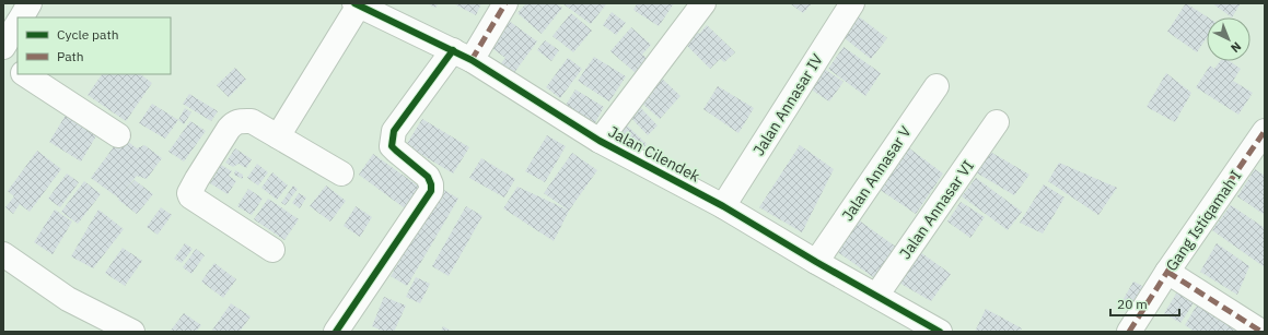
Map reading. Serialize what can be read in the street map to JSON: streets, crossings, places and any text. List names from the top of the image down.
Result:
{
  "streets": {
    "street": [
      "Jalan Annasar IV",
      "Jalan Cilendek",
      "Jalan Annasar V",
      "Jalan Annasar VI",
      "Gang Istiqamah I"
    ]
  },
  "crossings": [
    ["Jalan Annasar IV", "Jalan Cilendek"],
    ["Jalan Cilendek", "Jalan Annasar V"],
    ["Jalan Cilendek", "Jalan Annasar VI"]
  ],
  "legend": ["Cycle path", "Path"],
  "scale_bar": "20 m",
  "north": "bottom right"
}
